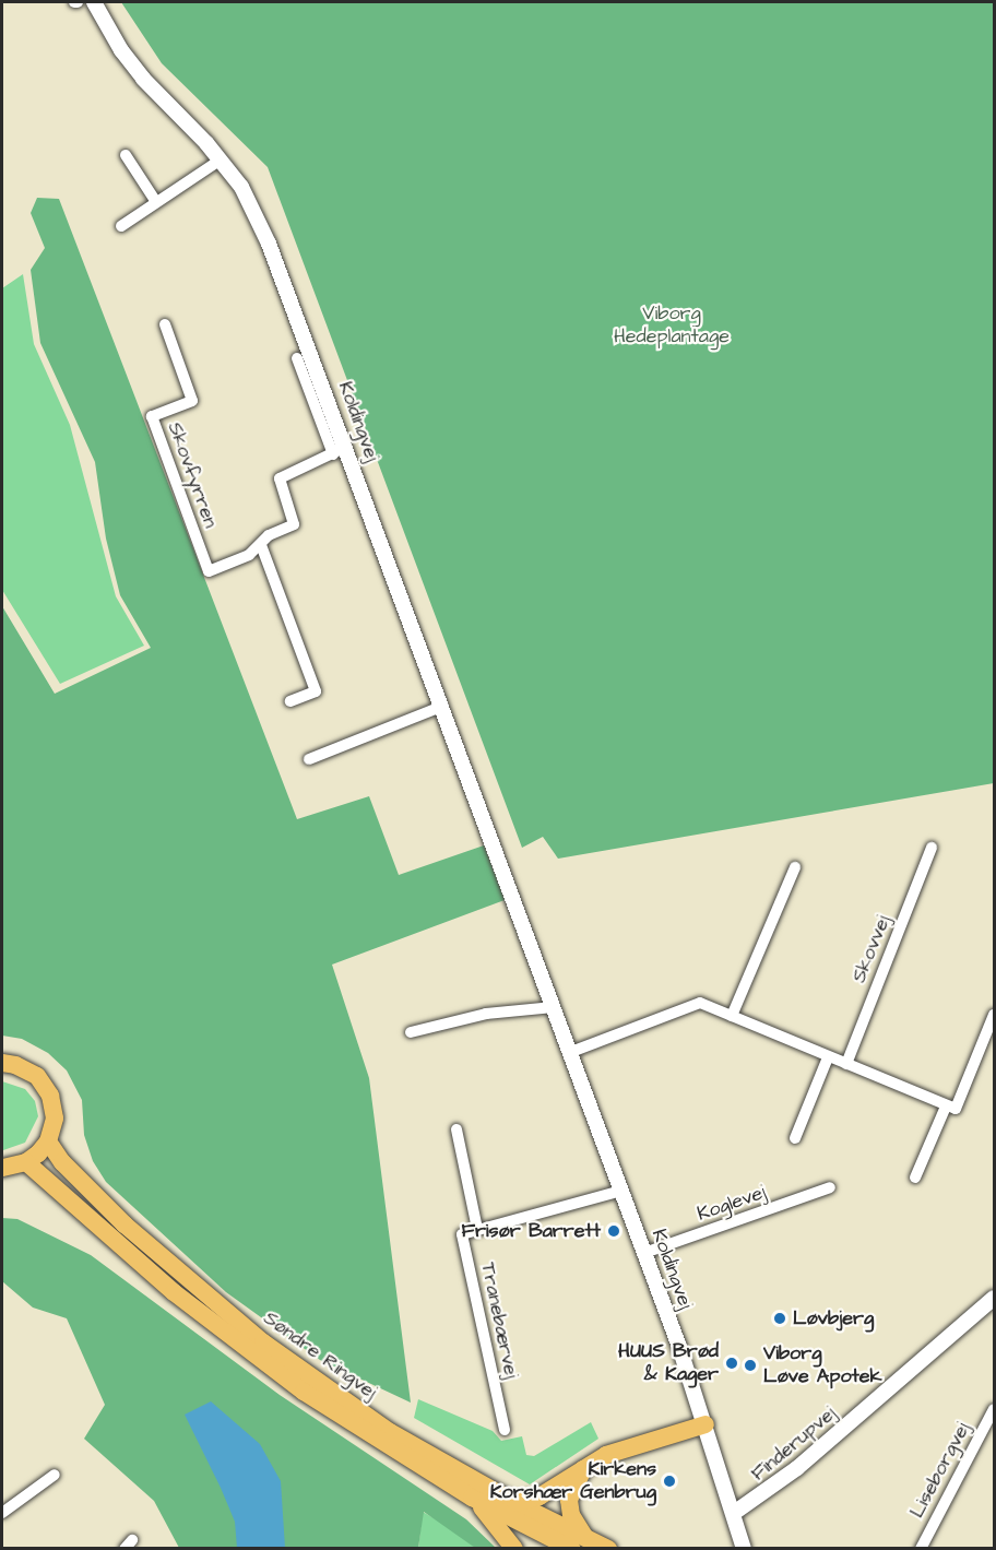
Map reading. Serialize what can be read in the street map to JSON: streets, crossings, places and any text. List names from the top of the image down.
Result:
{
  "streets": {
    "main road": ["Søndre Ringvej"],
    "street": [
      "Koldingvej",
      "Skovfyrren",
      "Skovvej",
      "Koglevej",
      "Tranebærvej",
      "Finderupvej",
      "Liseborgvej"
    ]
  },
  "crossings": [
    ["Koldingvej", "Skovfyrren"],
    ["Koldingvej", "Koglevej"],
    ["Koldingvej", "Finderupvej"]
  ],
  "parks": ["Viborg Hedeplantage"],
  "places": [
    "Frisør Barrett",
    "Løvbjerg",
    "HUUS Brød & Kager",
    "Viborg Løve Apotek",
    "Kirkens Korshær Genbrug"
  ]
}
